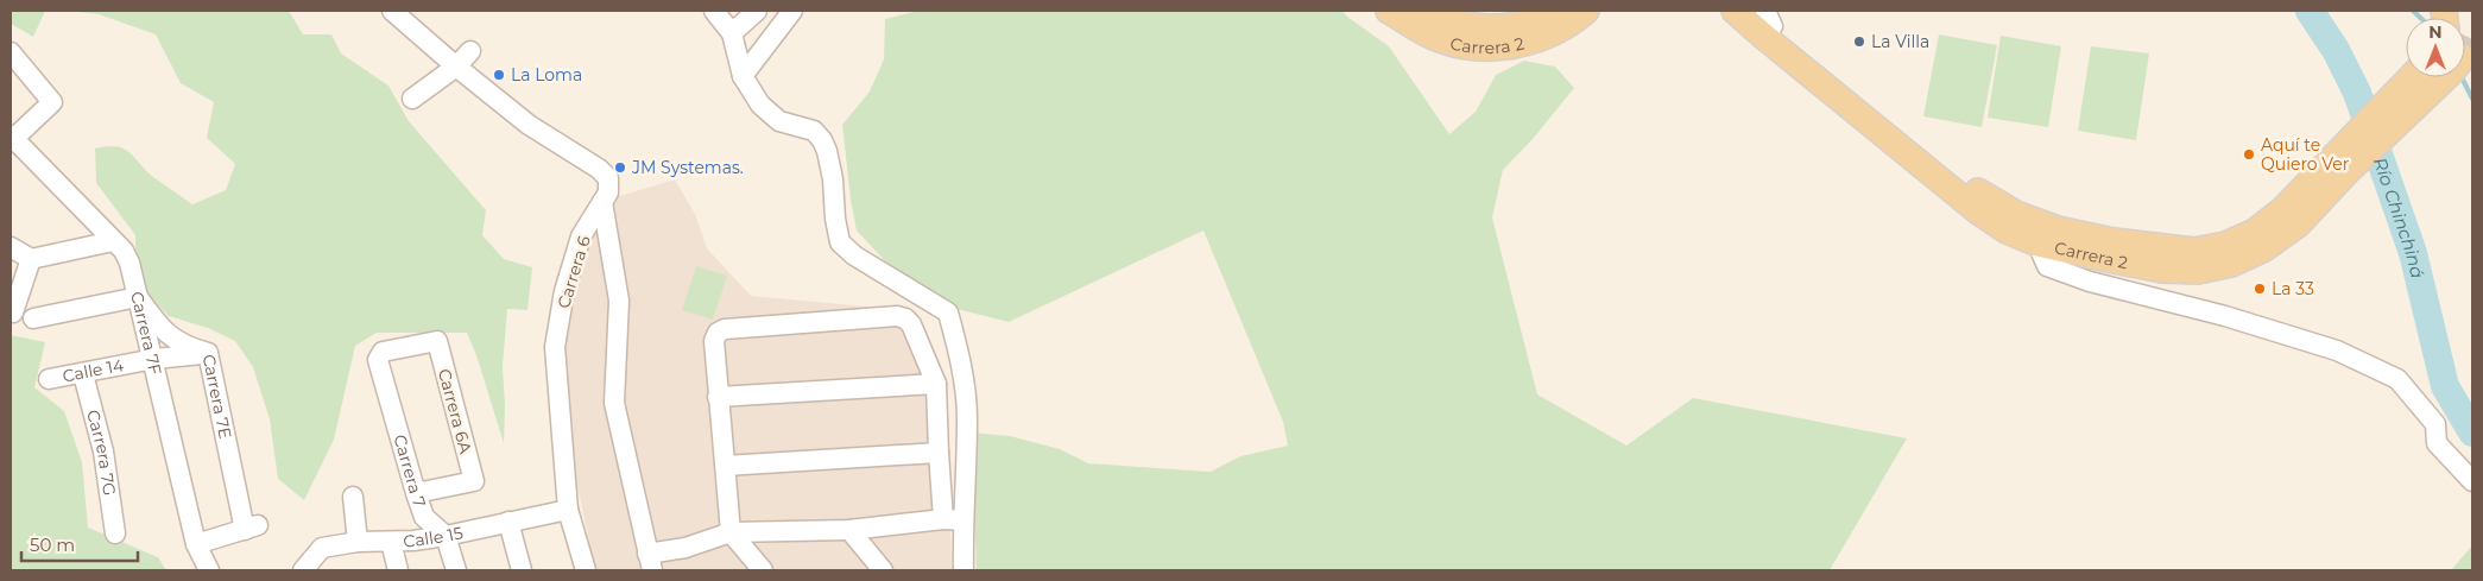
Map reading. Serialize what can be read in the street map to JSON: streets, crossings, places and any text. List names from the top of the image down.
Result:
{
  "streets": {
    "main road": ["Carrera 2"],
    "street": [
      "Carrera 6",
      "Carrera 7F",
      "Calle 14",
      "Carrera 7E",
      "Carrera 6A",
      "Carrera 7G",
      "Carrera 7",
      "Calle 15"
    ]
  },
  "crossings": [
    ["Carrera 6", "Calle 15"],
    ["Carrera 7F", "Calle 14"],
    ["Carrera 7F", "Carrera 7E"],
    ["Calle 14", "Carrera 7E"],
    ["Calle 14", "Carrera 7G"],
    ["Carrera 6A", "Carrera 7"],
    ["Carrera 7", "Calle 15"]
  ],
  "water": ["Río Chinchiná"],
  "places": [
    "La Villa",
    "La Loma",
    "Aquí te Quiero Ver",
    "JM Systemas.",
    "La 33"
  ],
  "scale_bar": "50 m",
  "north": "top"
}
